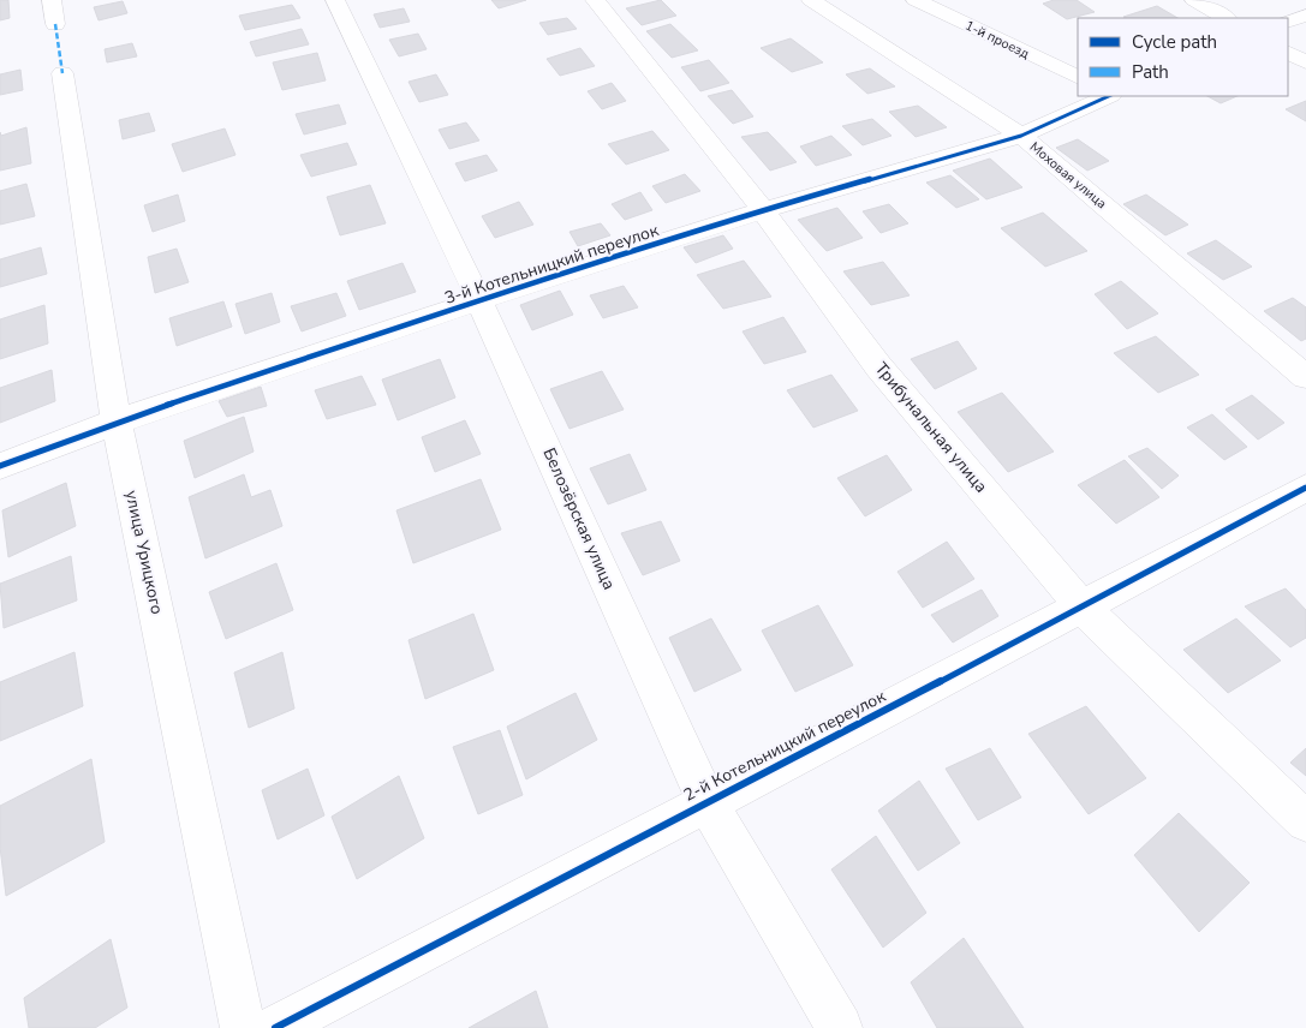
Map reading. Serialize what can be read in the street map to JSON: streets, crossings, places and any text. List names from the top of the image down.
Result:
{
  "streets": {
    "street": [
      "1-й проезд",
      "Моховая улица",
      "3-й Котельницкий переулок",
      "Трибунальная улица",
      "Белозёрская улица",
      "улица Урицкого",
      "2-й Котельницкий переулок"
    ]
  },
  "crossings": [
    ["Моховая улица", "3-й Котельницкий переулок"],
    ["3-й Котельницкий переулок", "Трибунальная улица"],
    ["3-й Котельницкий переулок", "Белозёрская улица"],
    ["3-й Котельницкий переулок", "улица Урицкого"],
    ["Трибунальная улица", "2-й Котельницкий переулок"],
    ["Белозёрская улица", "2-й Котельницкий переулок"]
  ],
  "legend": ["Cycle path", "Path"]
}
